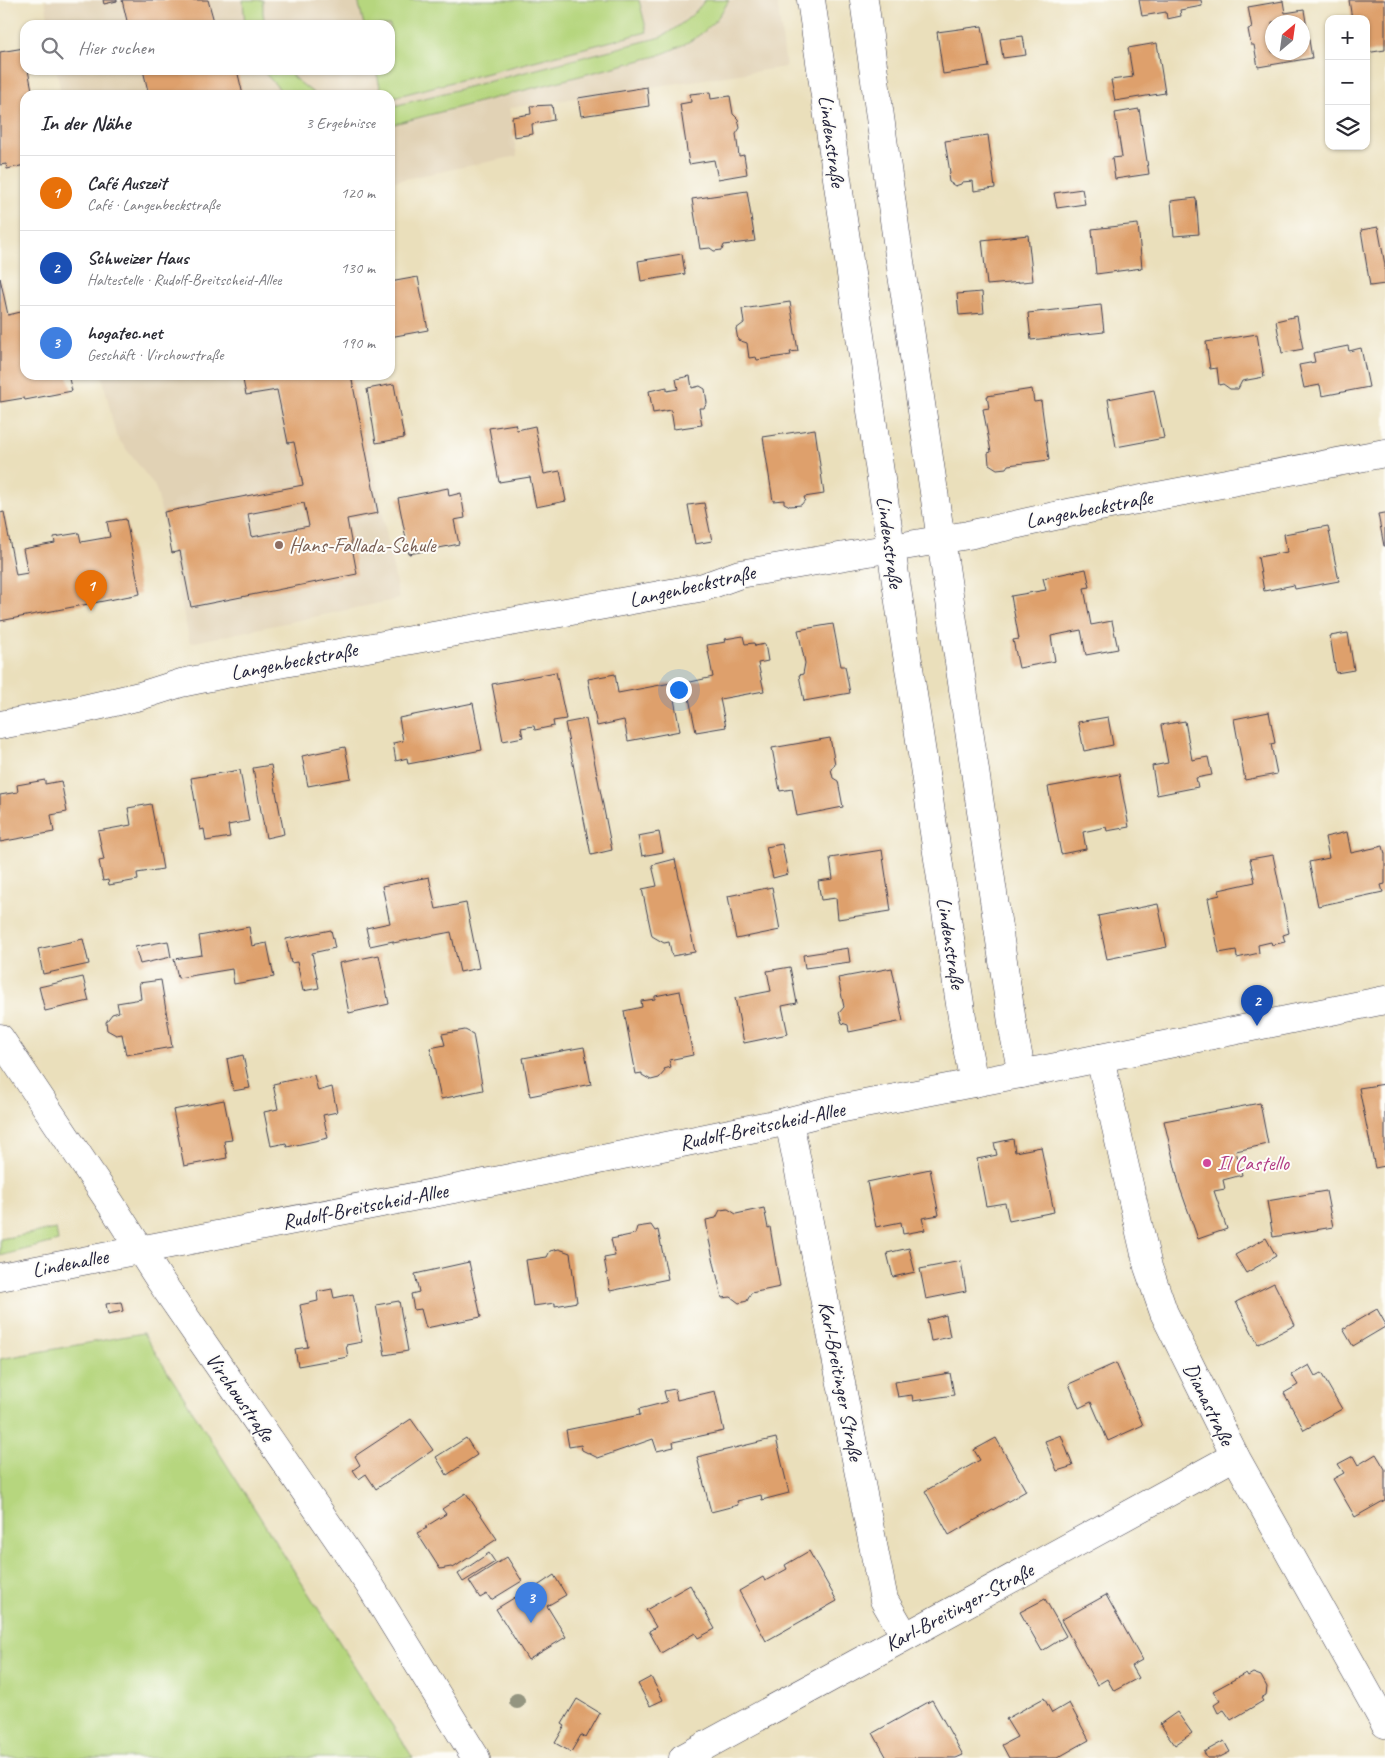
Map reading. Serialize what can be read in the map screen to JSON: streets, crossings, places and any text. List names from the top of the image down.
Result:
{
  "streets": {
    "street": [
      "Lindenstraße",
      "Langenbeckstraße",
      "Rudolf-Breitscheid-Allee",
      "Lindenallee",
      "Karl-Breitinger Straße",
      "Virchowstraße",
      "Dianastraße",
      "Karl-Breitinger-Straße"
    ]
  },
  "crossings": [
    ["Lindenstraße", "Langenbeckstraße"],
    ["Lindenstraße", "Rudolf-Breitscheid-Allee"],
    ["Rudolf-Breitscheid-Allee", "Lindenallee"],
    ["Rudolf-Breitscheid-Allee", "Karl-Breitinger Straße"],
    ["Rudolf-Breitscheid-Allee", "Virchowstraße"],
    ["Rudolf-Breitscheid-Allee", "Dianastraße"],
    ["Lindenallee", "Virchowstraße"],
    ["Karl-Breitinger Straße", "Karl-Breitinger-Straße"],
    ["Dianastraße", "Karl-Breitinger-Straße"]
  ],
  "places": ["Hans-Fallada-Schule", "Il Castello"],
  "north": "top right",
  "page": {
    "map_buttons": ["+", "−"],
    "search": "Hier suchen",
    "heading": ["In der Nähe", "3 Ergebnisse"],
    "list": [
      {
        "mark": "1",
        "name": "Café Auszeit",
        "note": "Café · Langenbeckstraße",
        "value": "120 m"
      },
      {
        "mark": "2",
        "name": "Schweizer Haus",
        "note": "Haltestelle · Rudolf-Breitscheid-Allee",
        "value": "130 m"
      },
      {
        "mark": "3",
        "name": "hogatec.net",
        "note": "Geschäft · Virchowstraße",
        "value": "190 m"
      }
    ],
    "pins": ["1", "2", "3"]
  }
}
